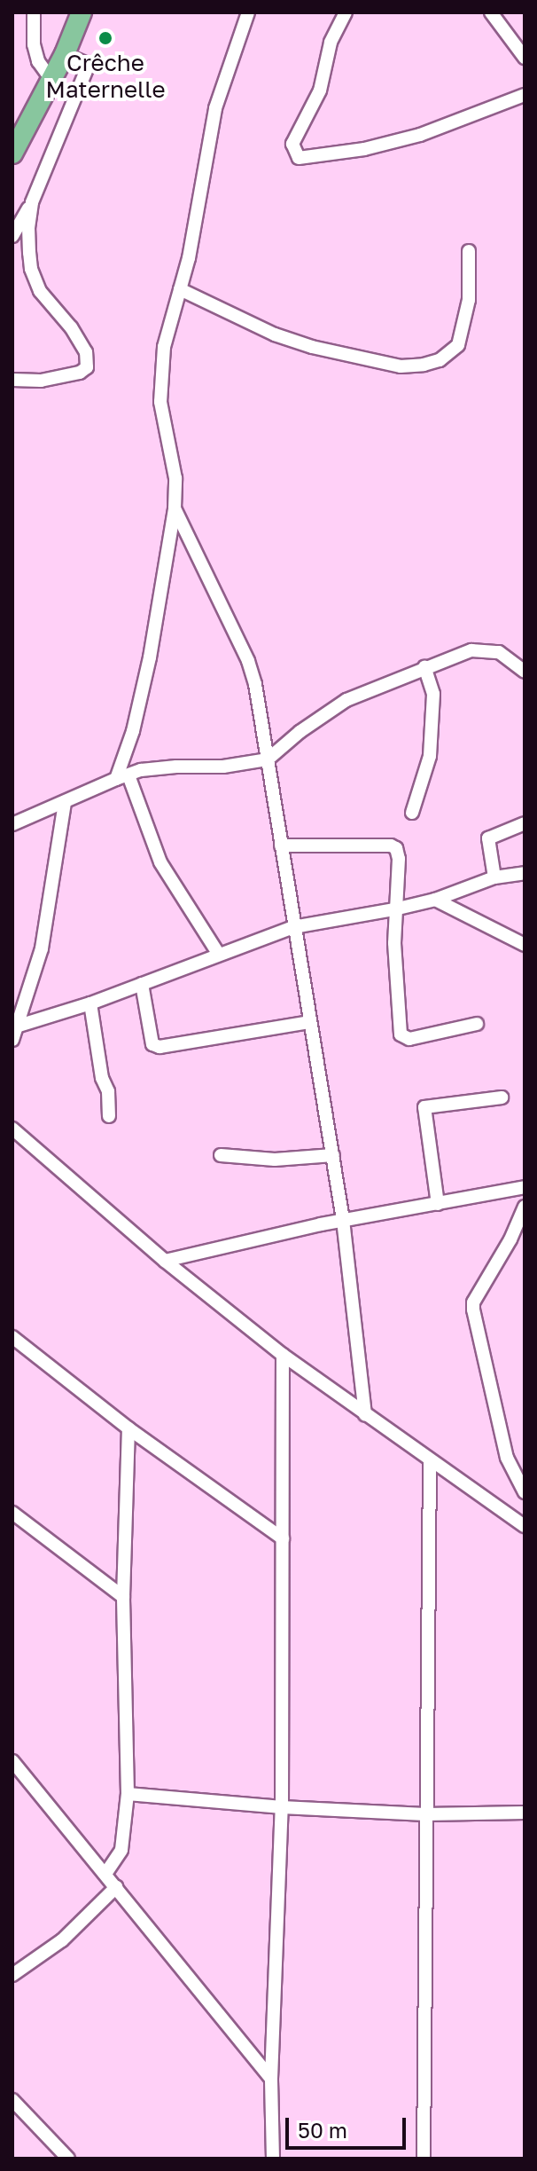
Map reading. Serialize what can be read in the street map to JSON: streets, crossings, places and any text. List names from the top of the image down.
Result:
{
  "places": ["Crêche Maternelle"],
  "scale_bar": "50 m"
}
